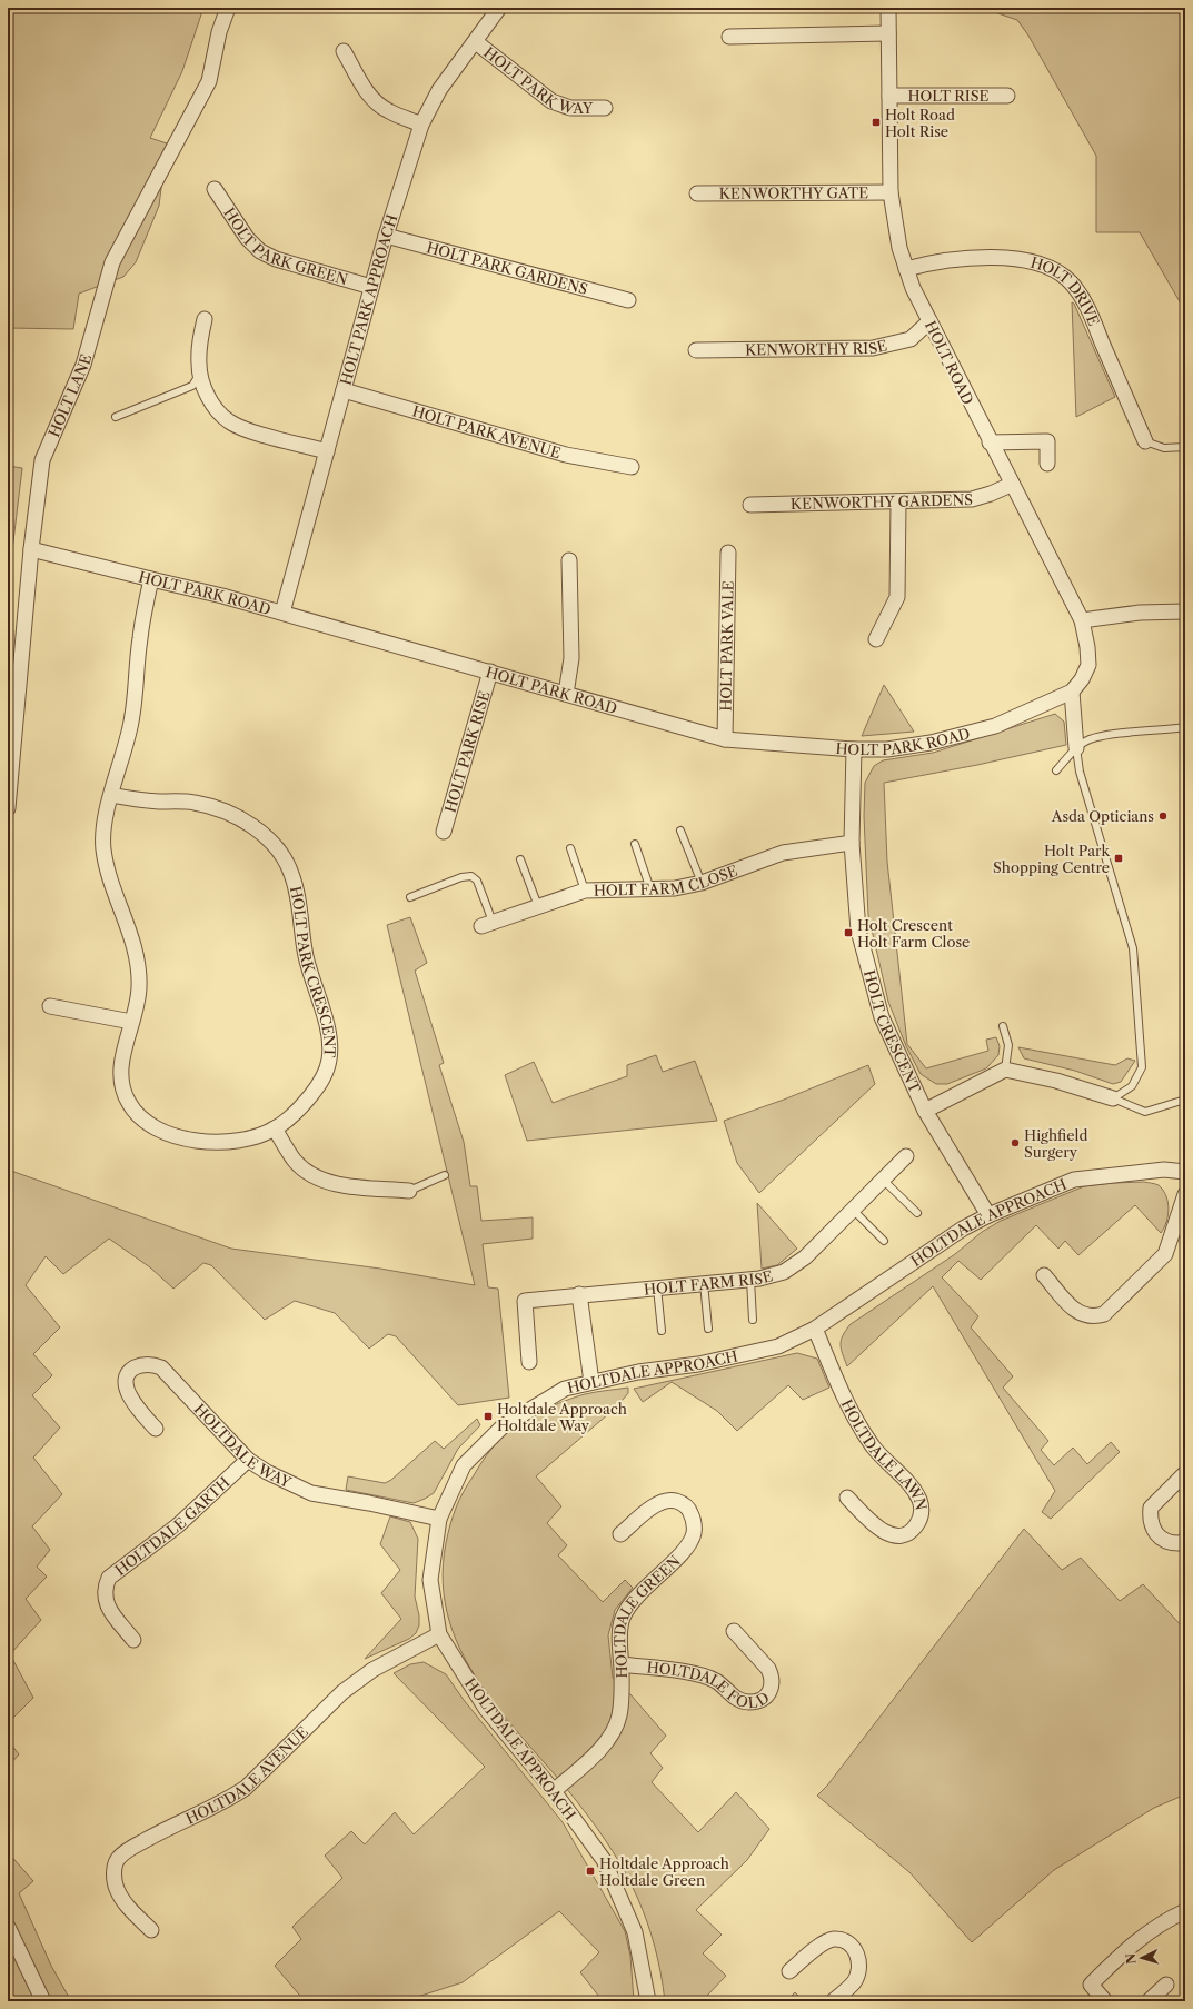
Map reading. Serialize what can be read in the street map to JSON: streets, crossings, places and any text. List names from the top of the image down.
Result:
{
  "streets": {
    "street": [
      "HOLT PARK WAY",
      "HOLT RISE",
      "KENWORTHY GATE",
      "HOLT PARK GREEN",
      "HOLT PARK GARDENS",
      "HOLT DRIVE",
      "HOLT PARK APPROACH",
      "KENWORTHY RISE",
      "HOLT ROAD",
      "HOLT LANE",
      "HOLT PARK AVENUE",
      "KENWORTHY GARDENS",
      "HOLT PARK ROAD",
      "HOLT PARK VALE",
      "HOLT PARK RISE",
      "HOLT FARM CLOSE",
      "HOLT PARK CRESCENT",
      "HOLT CRESCENT",
      "HOLTDALE APPROACH",
      "HOLT FARM RISE",
      "HOLTDALE WAY",
      "HOLTDALE LAWN",
      "HOLTDALE GARTH",
      "HOLTDALE GREEN",
      "HOLTDALE FOLD",
      "HOLTDALE AVENUE"
    ]
  },
  "crossings": [
    ["HOLT PARK WAY", "HOLT PARK APPROACH"],
    ["HOLT RISE", "HOLT ROAD"],
    ["KENWORTHY GATE", "HOLT ROAD"],
    ["HOLT PARK GREEN", "HOLT PARK APPROACH"],
    ["HOLT PARK GARDENS", "HOLT PARK APPROACH"],
    ["HOLT DRIVE", "HOLT ROAD"],
    ["HOLT PARK APPROACH", "HOLT PARK AVENUE"],
    ["HOLT PARK APPROACH", "HOLT PARK ROAD"],
    ["KENWORTHY RISE", "HOLT ROAD"],
    ["HOLT ROAD", "KENWORTHY GARDENS"],
    ["HOLT ROAD", "HOLT PARK ROAD"],
    ["HOLT LANE", "HOLT PARK ROAD"],
    ["HOLT PARK ROAD", "HOLT PARK VALE"],
    ["HOLT PARK ROAD", "HOLT PARK RISE"],
    ["HOLT PARK ROAD", "HOLT PARK CRESCENT"],
    ["HOLT PARK ROAD", "HOLT CRESCENT"],
    ["HOLT FARM CLOSE", "HOLT CRESCENT"],
    ["HOLT CRESCENT", "HOLTDALE APPROACH"],
    ["HOLTDALE APPROACH", "HOLTDALE WAY"],
    ["HOLTDALE APPROACH", "HOLTDALE LAWN"],
    ["HOLTDALE APPROACH", "HOLTDALE GREEN"],
    ["HOLTDALE APPROACH", "HOLTDALE AVENUE"],
    ["HOLTDALE WAY", "HOLTDALE GARTH"],
    ["HOLTDALE GREEN", "HOLTDALE FOLD"]
  ],
  "places": {
    "transit": [
      "Holt Road Holt Rise",
      "Holt Park Shopping Centre",
      "Holt Crescent Holt Farm Close",
      "Holtdale Approach Holtdale Way",
      "Holtdale Approach Holtdale Green"
    ],
    "other": ["Asda Opticians", "Highfield Surgery"]
  },
  "north": "left"
}
